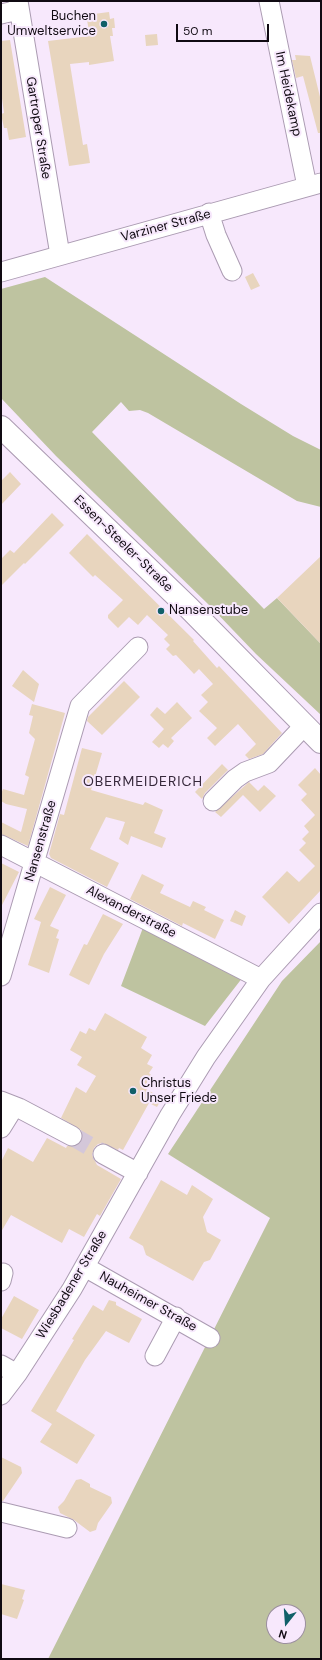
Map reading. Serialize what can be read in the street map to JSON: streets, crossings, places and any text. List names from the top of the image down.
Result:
{
  "streets": {
    "main road": ["Essen-Steeler-Straße"],
    "street": [
      "Im Heidekamp",
      "Gartroper Straße",
      "Varziner Straße",
      "Nansenstraße",
      "Alexanderstraße",
      "Wiesbadener Straße",
      "Nauheimer Straße"
    ]
  },
  "crossings": [
    ["Im Heidekamp", "Varziner Straße"],
    ["Gartroper Straße", "Varziner Straße"],
    ["Nansenstraße", "Alexanderstraße"],
    ["Alexanderstraße", "Wiesbadener Straße"],
    ["Wiesbadener Straße", "Nauheimer Straße"]
  ],
  "districts": ["OBERMEIDERICH"],
  "places": ["Buchen Umweltservice", "Nansenstube", "Christus Unser Friede"],
  "scale_bar": "50 m",
  "north": "bottom"
}
